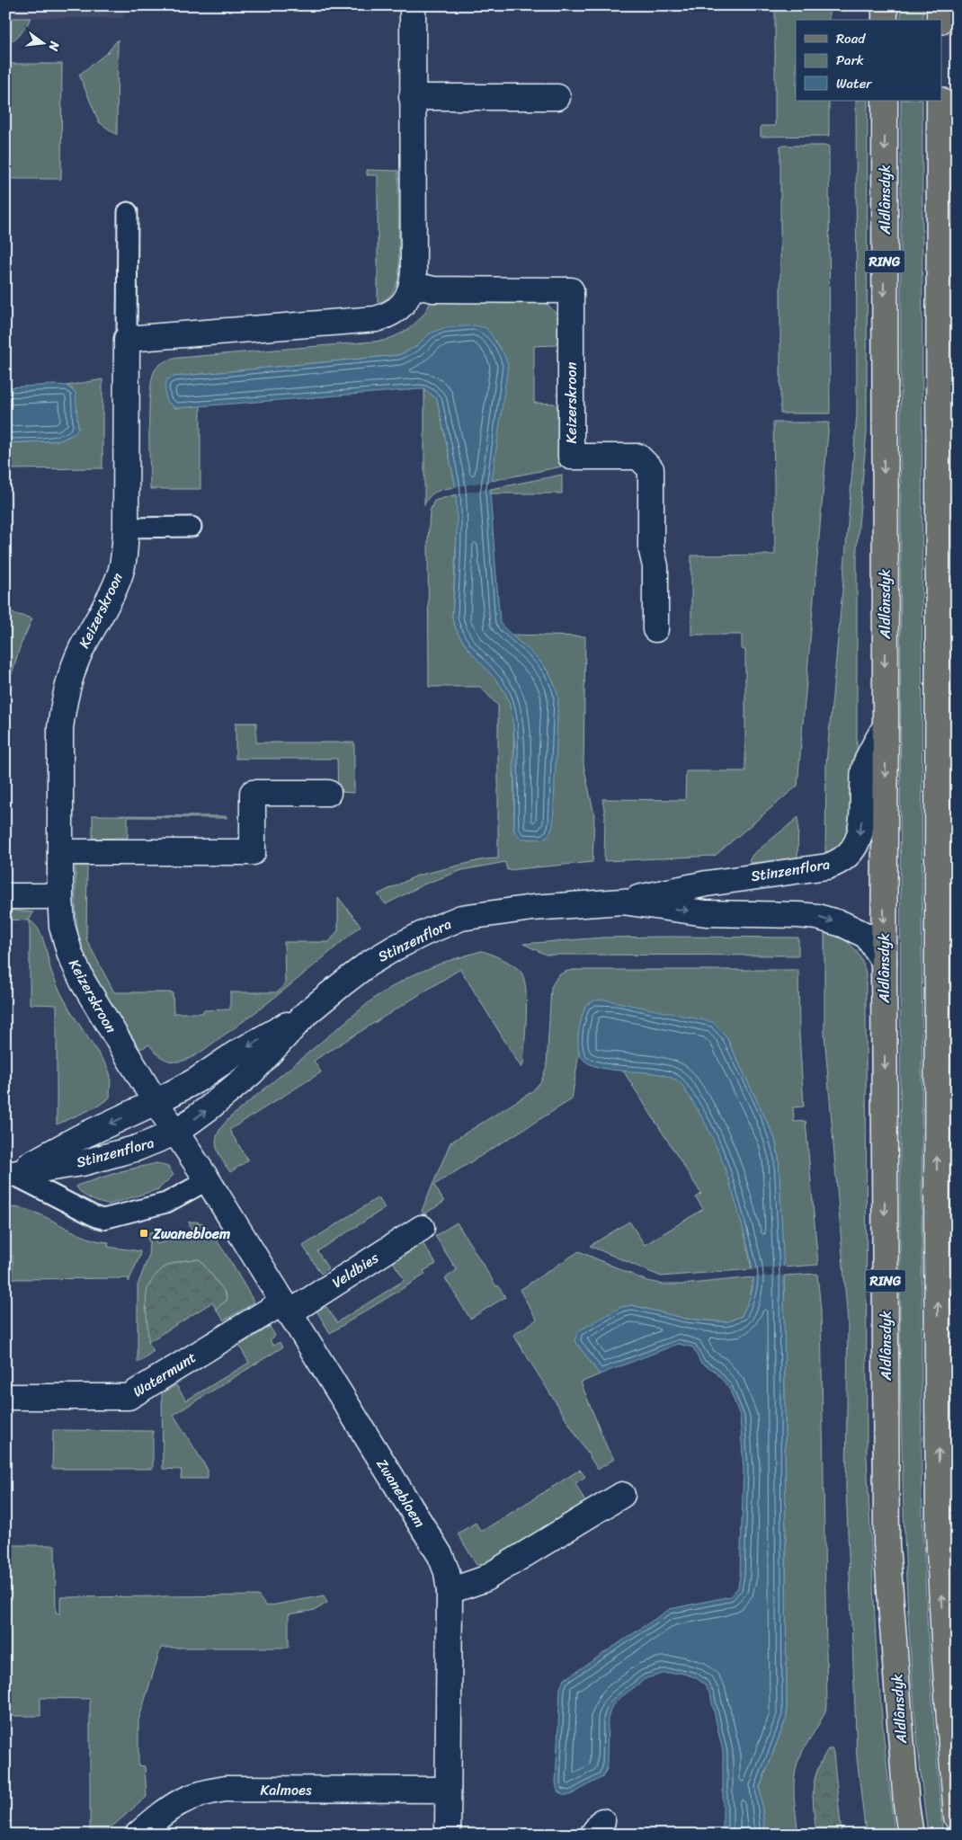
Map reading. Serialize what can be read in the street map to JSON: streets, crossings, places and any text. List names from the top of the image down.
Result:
{
  "streets": {
    "main road": ["Aldlânsdyk", "RING"],
    "street": [
      "Keizerskroon",
      "Stinzenflora",
      "Veldbies",
      "Watermunt",
      "Zwanebloem",
      "Kalmoes"
    ]
  },
  "crossings": [
    ["Aldlânsdyk", "Stinzenflora"],
    ["Keizerskroon", "Stinzenflora"],
    ["Keizerskroon", "Zwanebloem"],
    ["Stinzenflora", "Zwanebloem"],
    ["Veldbies", "Watermunt"],
    ["Veldbies", "Zwanebloem"],
    ["Watermunt", "Zwanebloem"],
    ["Zwanebloem", "Kalmoes"]
  ],
  "places": {
    "transit": ["Zwanebloem"]
  },
  "legend": ["Road", "Park", "Water"],
  "north": "right"
}
